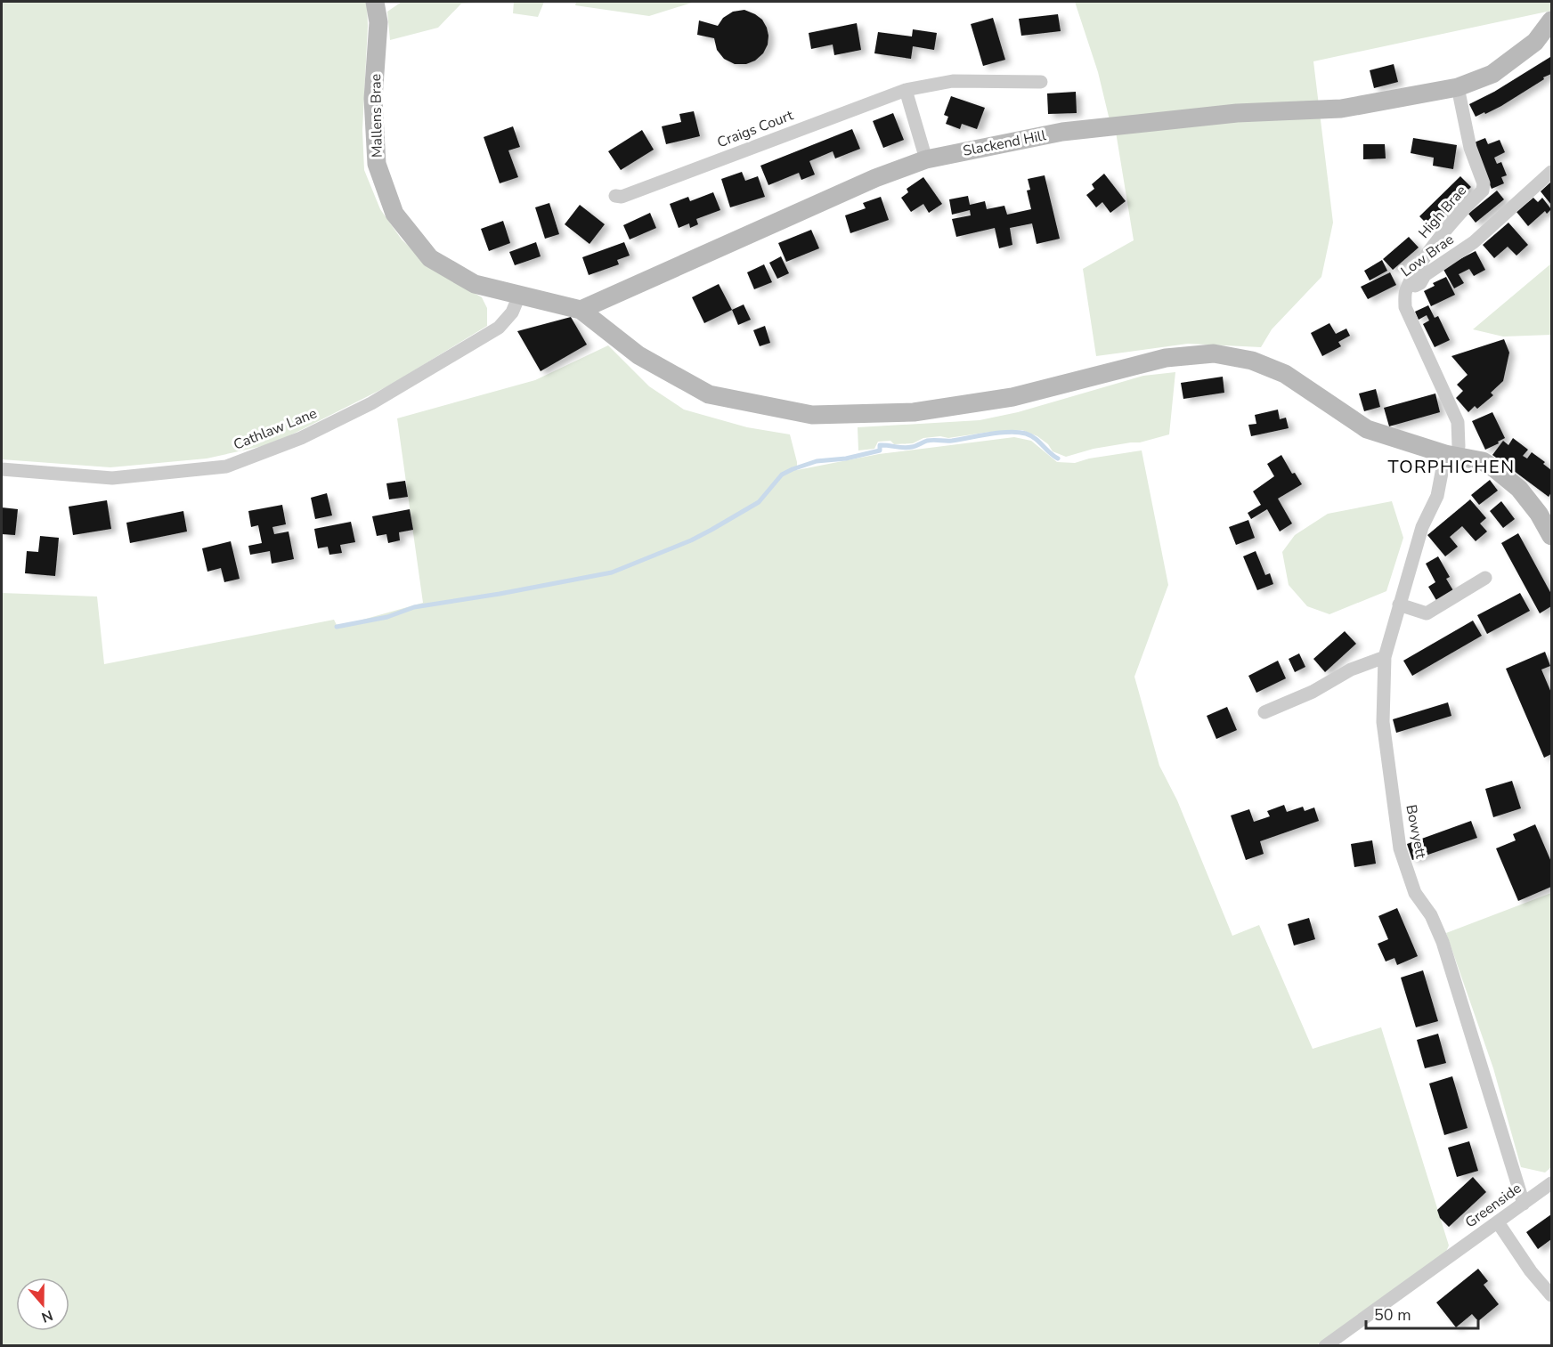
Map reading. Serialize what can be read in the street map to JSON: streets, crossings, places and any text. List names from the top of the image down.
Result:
{
  "streets": {
    "main road": ["Mallens Brae", "Slackend Hill"],
    "street": [
      "Craigs Court",
      "High Brae",
      "Low Brae",
      "Cathlaw Lane",
      "Bowyett",
      "Greenside"
    ]
  },
  "crossings": [
    ["Mallens Brae", "Slackend Hill"],
    ["Mallens Brae", "Cathlaw Lane"],
    ["Slackend Hill", "High Brae"],
    ["High Brae", "Low Brae"],
    ["Low Brae", "Bowyett"],
    ["Bowyett", "Greenside"]
  ],
  "districts": ["TORPHICHEN"],
  "scale_bar": "50 m",
  "north": "bottom"
}
